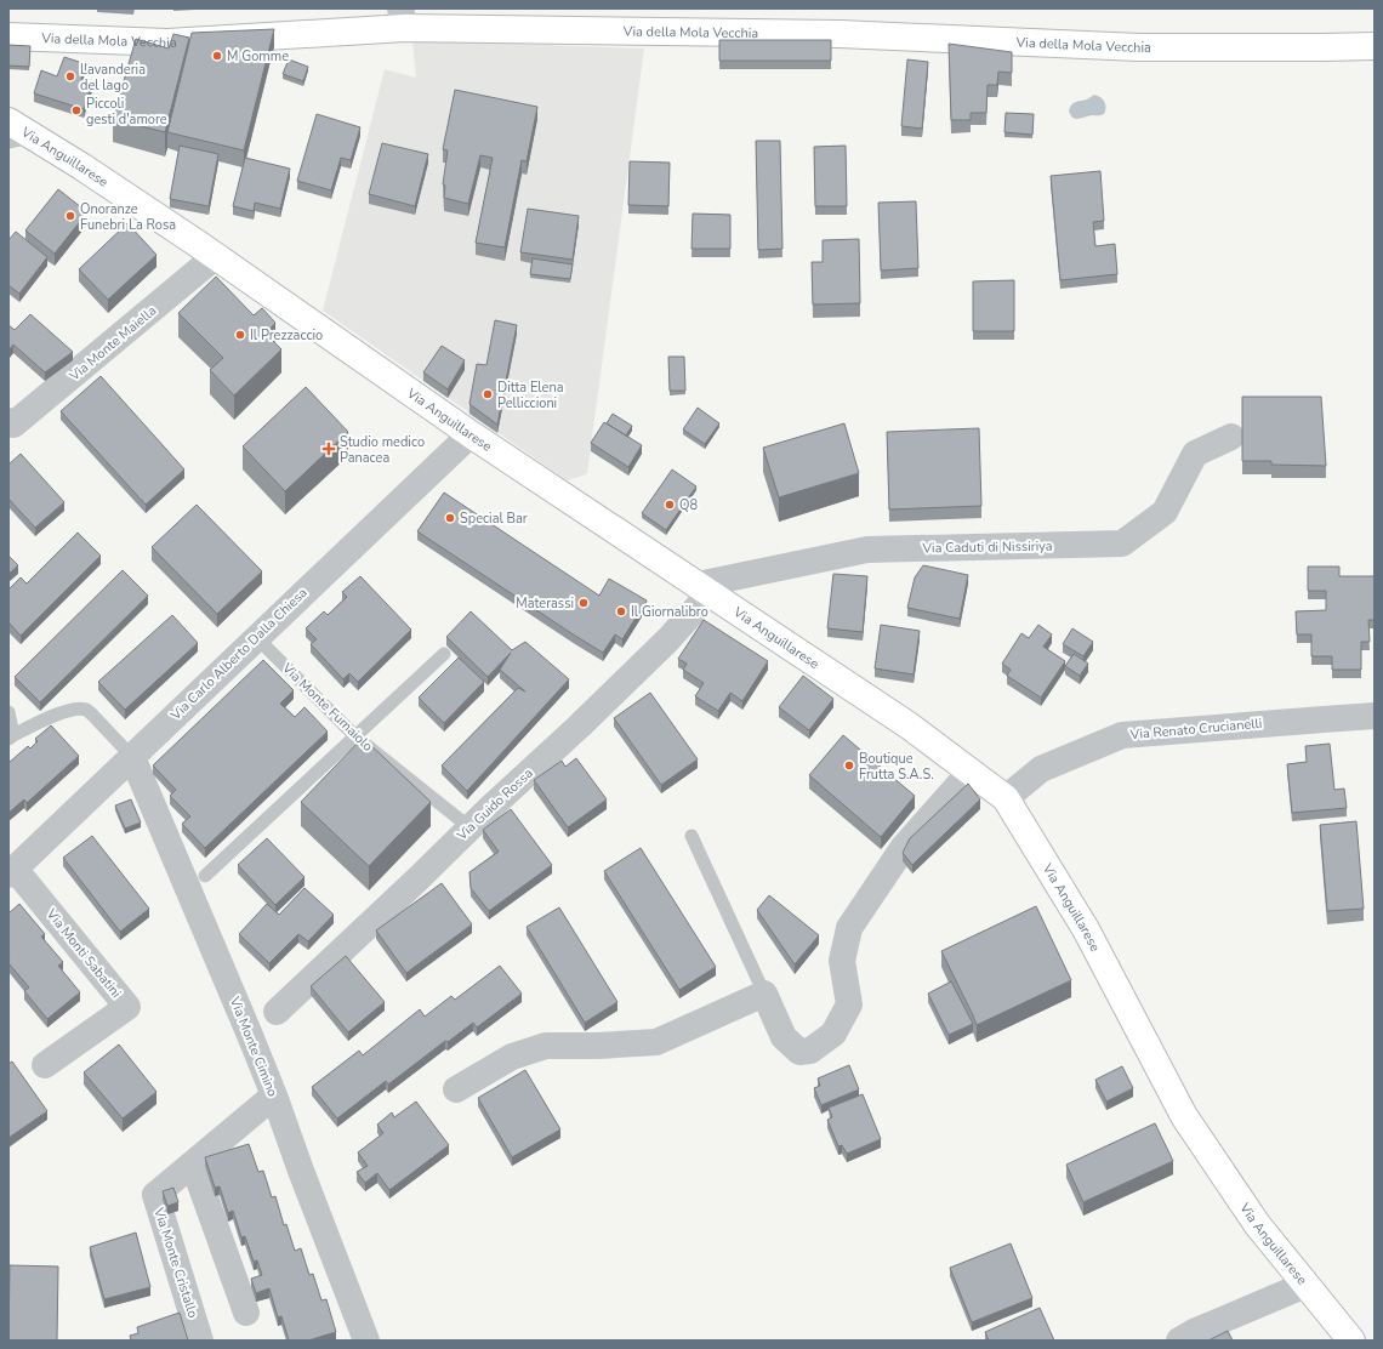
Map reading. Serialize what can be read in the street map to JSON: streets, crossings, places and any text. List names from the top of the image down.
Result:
{
  "streets": {
    "main road": ["Via della Mola Vecchia", "Via Anguillarese"],
    "street": [
      "Via Monte Maiella",
      "Via Caduti di Nissiriya",
      "Via Carlo Alberto Dalla Chiesa",
      "Via Renato Crucianelli",
      "Via Guido Rossa",
      "Via Monti Sabatini",
      "Via Monte Cimino",
      "Via Monte Cristallo"
    ],
    "lane": ["Via Monte Fumaiolo"]
  },
  "crossings": [
    ["Via Anguillarese", "Via Monte Maiella"],
    ["Via Anguillarese", "Via Caduti di Nissiriya"],
    ["Via Anguillarese", "Via Carlo Alberto Dalla Chiesa"],
    ["Via Anguillarese", "Via Renato Crucianelli"],
    ["Via Anguillarese", "Via Guido Rossa"],
    ["Via Caduti di Nissiriya", "Via Guido Rossa"],
    ["Via Carlo Alberto Dalla Chiesa", "Via Monte Fumaiolo"],
    ["Via Carlo Alberto Dalla Chiesa", "Via Monti Sabatini"],
    ["Via Carlo Alberto Dalla Chiesa", "Via Monte Cimino"],
    ["Via Monte Fumaiolo", "Via Guido Rossa"],
    ["Via Monte Cimino", "Via Monte Cristallo"]
  ],
  "places": {
    "other": [
      "M Gomme",
      "Lavanderia del lago",
      "Piccoli gesti d'amore",
      "Onoranze Funebri La Rosa",
      "Il Prezzaccio",
      "Ditta Elena Pelliccioni",
      "Q8",
      "Special Bar",
      "Materassi",
      "Il Giornalibro",
      "Boutique Frutta S.A.S."
    ],
    "health": ["Studio medico Panacea"]
  }
}
